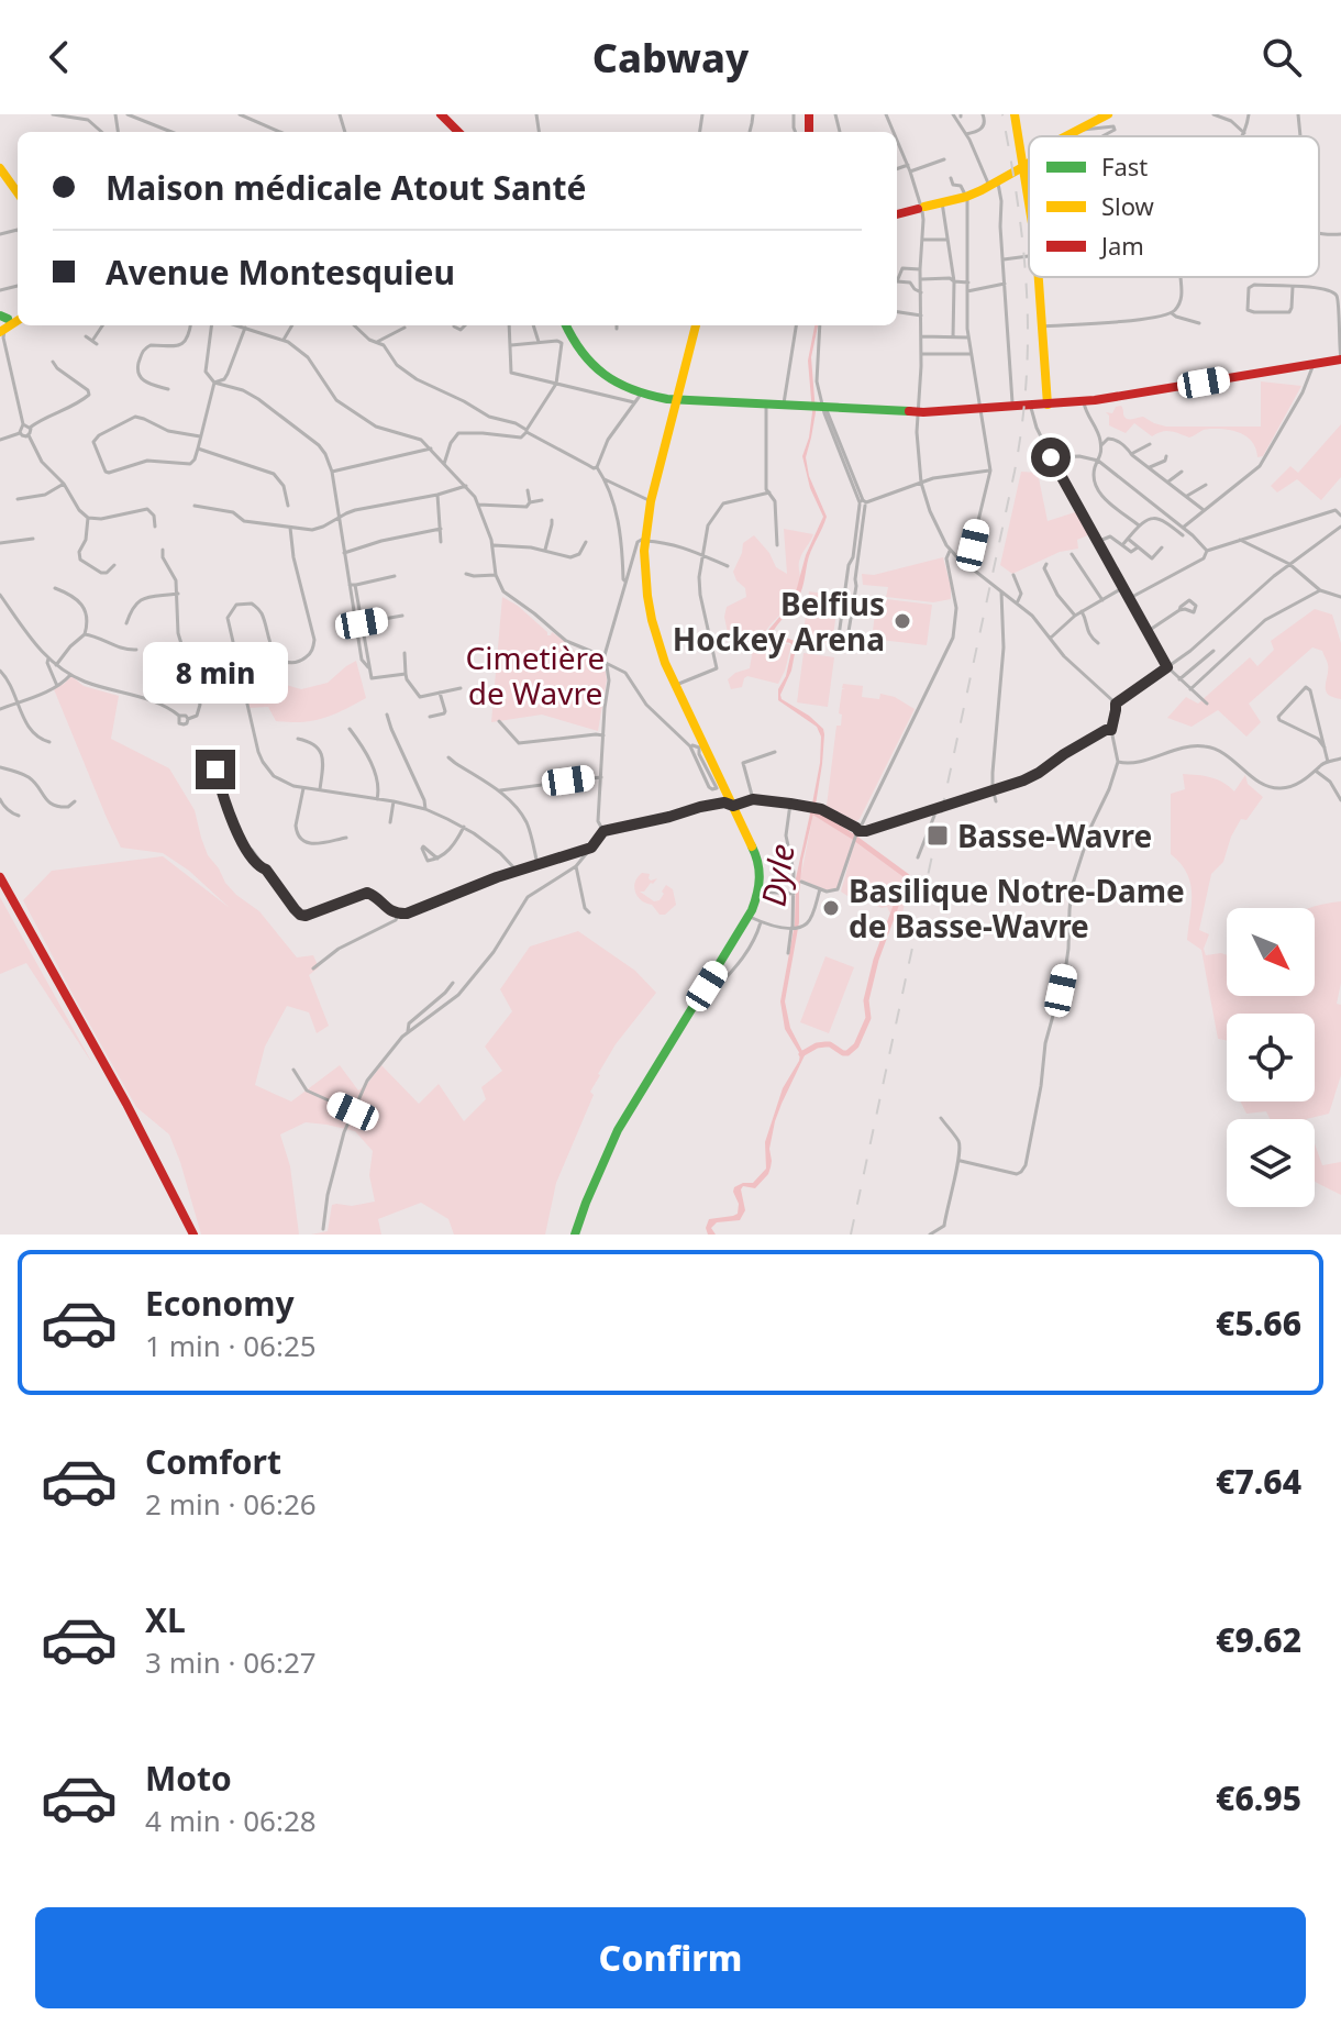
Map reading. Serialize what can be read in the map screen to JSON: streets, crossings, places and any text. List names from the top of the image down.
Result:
{
  "water": ["Dyle"],
  "parks": ["Cimetière de Wavre"],
  "places": {
    "other": ["Belfius Hockey Arena", "Basilique Notre-Dame de Basse-Wavre"],
    "transit": ["Basse-Wavre"]
  },
  "legend": ["Fast", "Slow", "Jam"],
  "north": "bottom right",
  "page": {
    "header": "Cabway",
    "banner": ["Maison médicale Atout Santé", "Avenue Montesquieu"],
    "bubble": "8 min",
    "list": [
      {
        "name": "Economy",
        "note": "1 min · 06:25",
        "value": "€5.66"
      },
      {
        "name": "Comfort",
        "note": "2 min · 06:26",
        "value": "€7.64"
      },
      {
        "name": "XL",
        "note": "3 min · 06:27",
        "value": "€9.62"
      },
      {
        "name": "Moto",
        "note": "4 min · 06:28",
        "value": "€6.95"
      }
    ],
    "buttons": "Confirm"
  }
}
